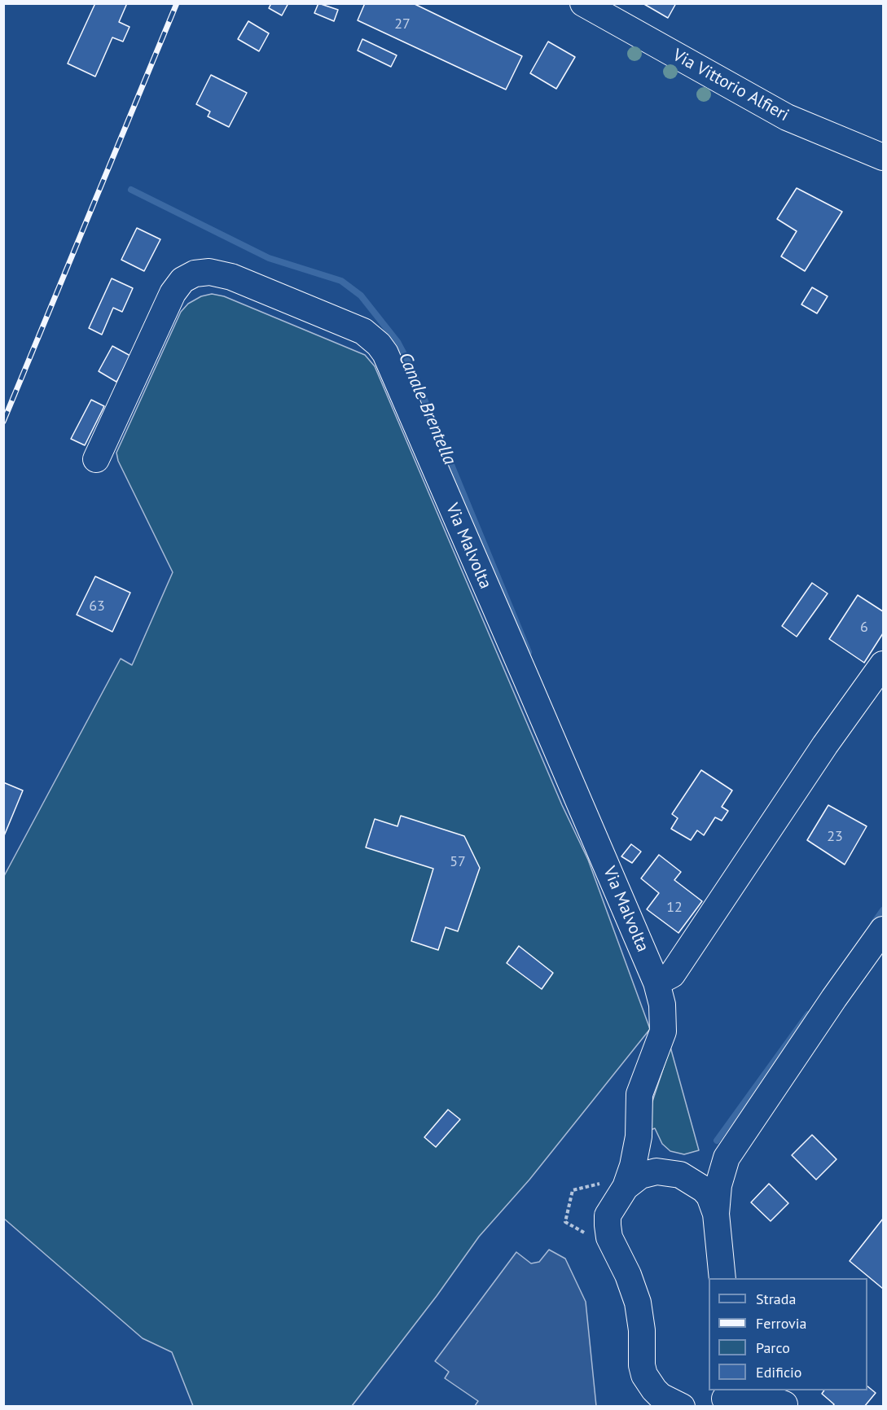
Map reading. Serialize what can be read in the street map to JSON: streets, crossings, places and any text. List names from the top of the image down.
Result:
{
  "streets": {
    "street": ["Via Vittorio Alfieri", "Via Malvolta"]
  },
  "water": ["Canale Brentella"],
  "house_numbers": [
    "27",
    "63",
    "6",
    "23",
    "57",
    "12"
  ],
  "legend": [
    "Strada",
    "Ferrovia",
    "Parco",
    "Edificio"
  ]
}
